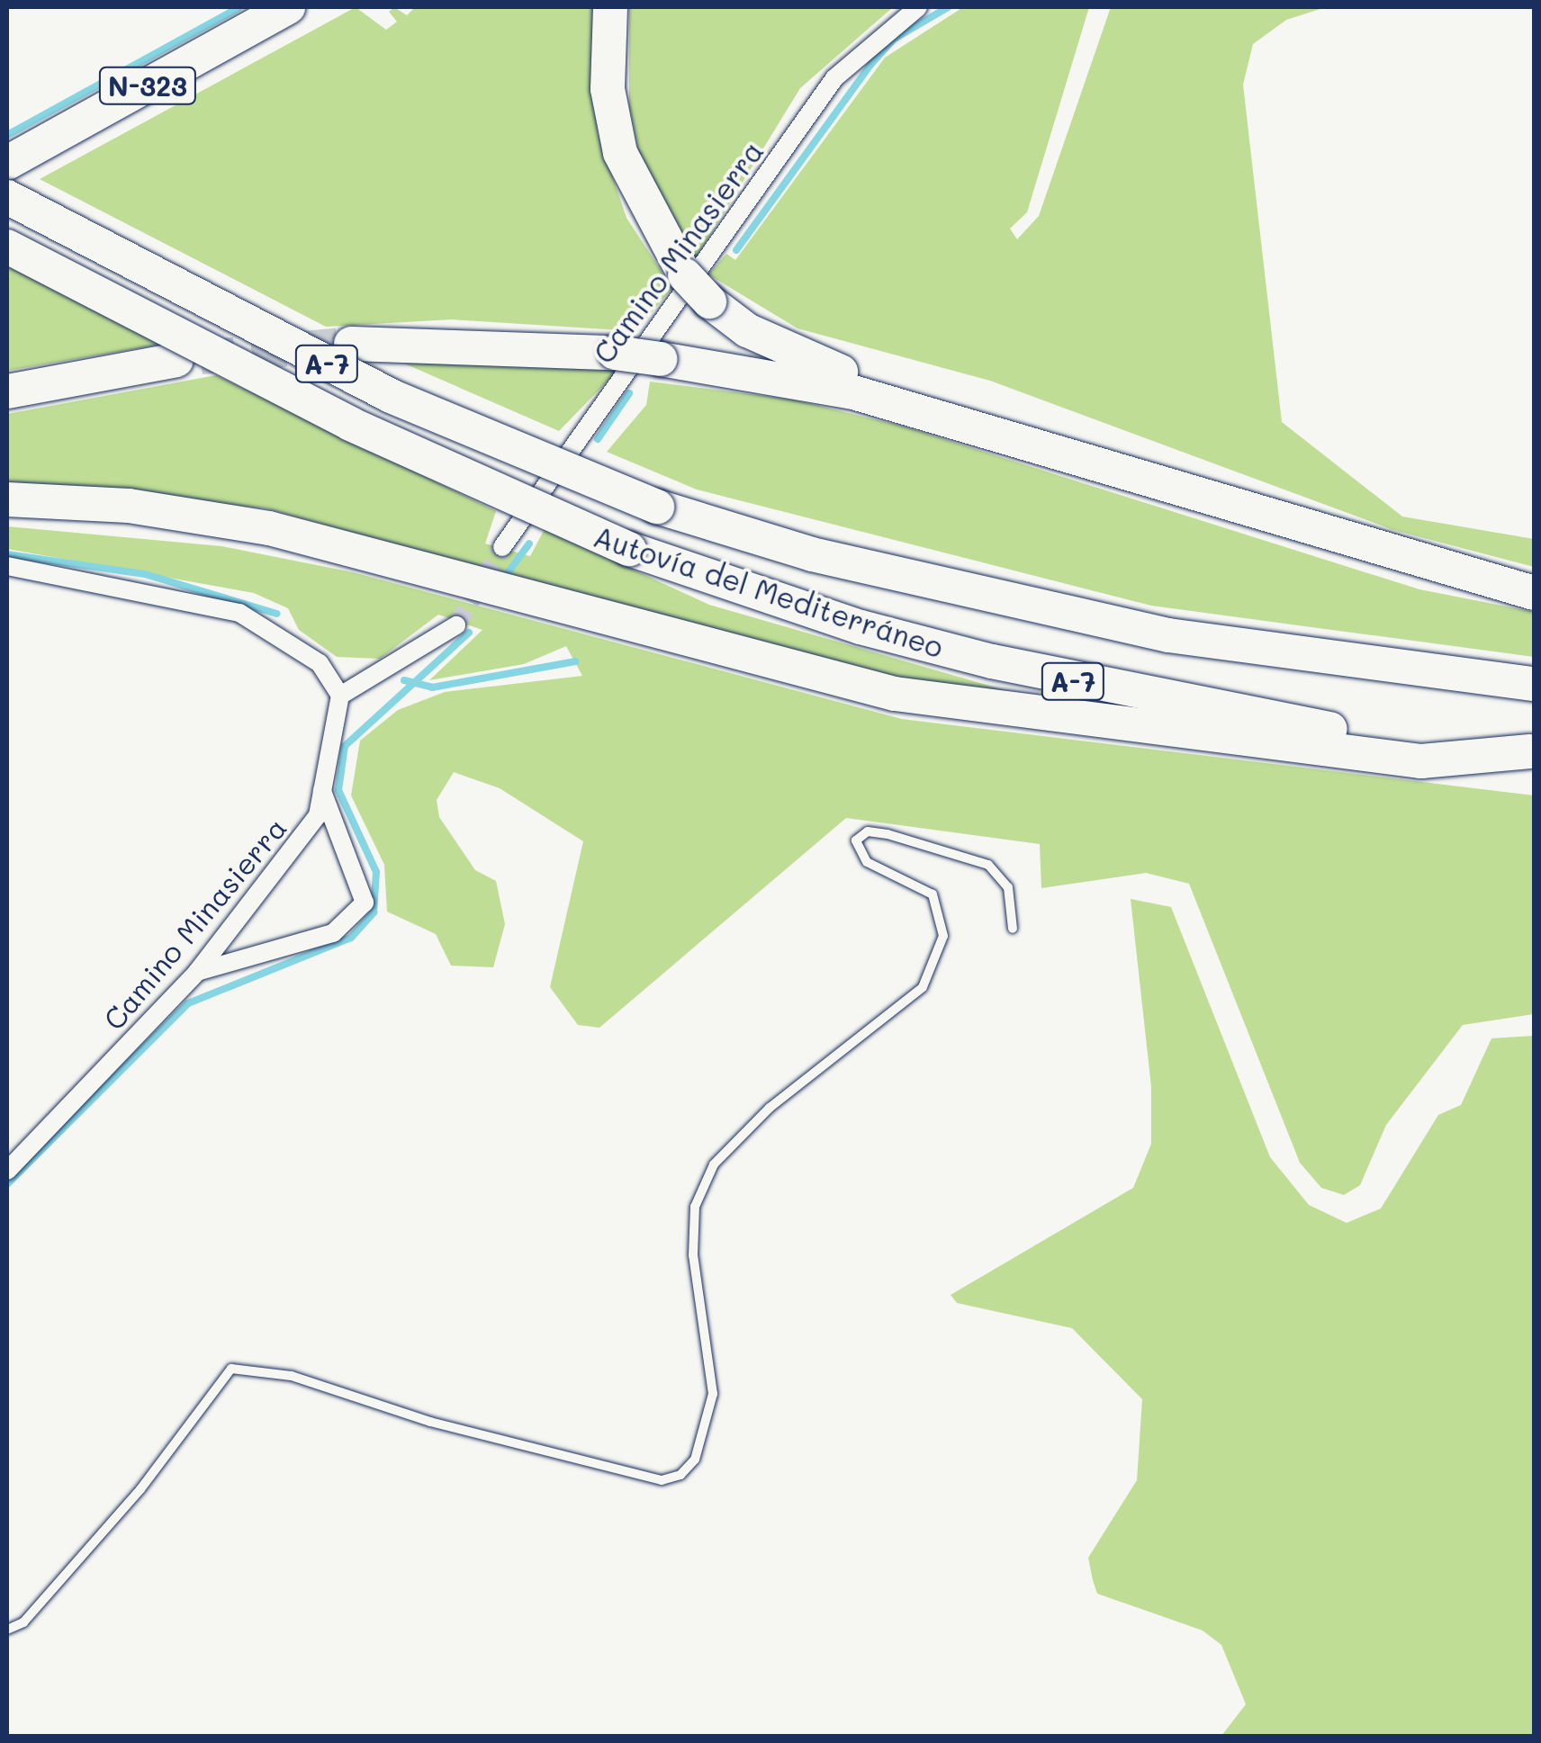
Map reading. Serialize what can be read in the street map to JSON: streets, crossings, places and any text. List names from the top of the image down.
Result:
{
  "streets": {
    "highway": ["N-323", "A-7", "Autovía del Mediterráneo"],
    "street": ["Camino Minasierra"]
  }
}
